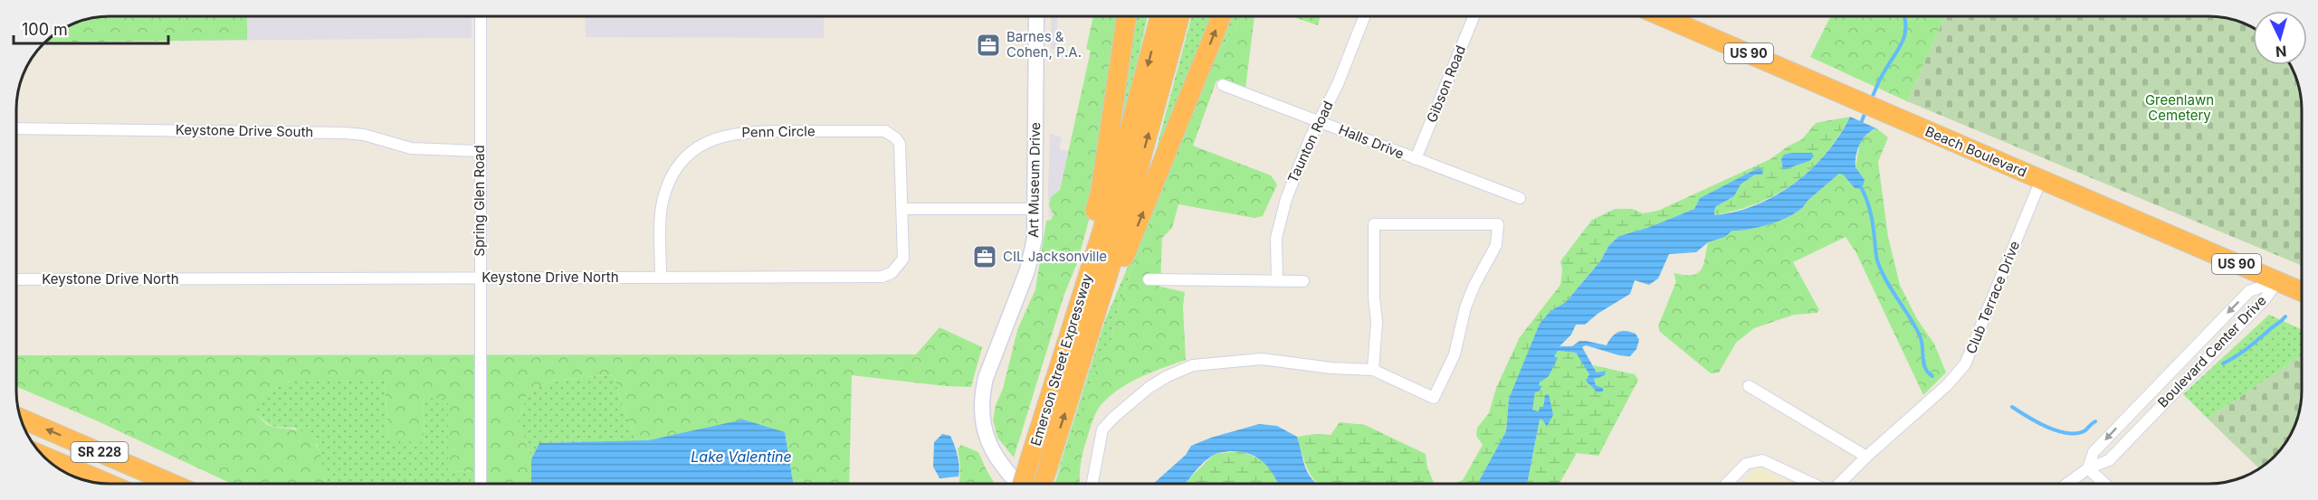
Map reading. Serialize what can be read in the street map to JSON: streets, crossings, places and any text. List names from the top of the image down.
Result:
{
  "streets": {
    "highway": [
      "US 90",
      "Beach Boulevard",
      "Emerson Street Expressway",
      "SR 228"
    ],
    "street": [
      "Gibson Road",
      "Keystone Drive South",
      "Penn Circle",
      "Taunton Road",
      "Halls Drive",
      "Art Museum Drive",
      "Spring Glen Road",
      "Keystone Drive North",
      "Club Terrace Drive",
      "Boulevard Center Drive"
    ]
  },
  "crossings": [
    ["Gibson Road", "Halls Drive"],
    ["Keystone Drive South", "Spring Glen Road"],
    ["Penn Circle", "Keystone Drive North"],
    ["Taunton Road", "Halls Drive"],
    ["Beach Boulevard", "Club Terrace Drive"],
    ["Beach Boulevard", "Boulevard Center Drive"],
    ["Spring Glen Road", "Keystone Drive North"]
  ],
  "water": ["Lake Valentine"],
  "parks": ["Greenlawn Cemetery"],
  "places": {
    "office": ["Barnes & Cohen, P.A.", "CIL Jacksonville"]
  },
  "scale_bar": "100 m",
  "north": "bottom"
}
